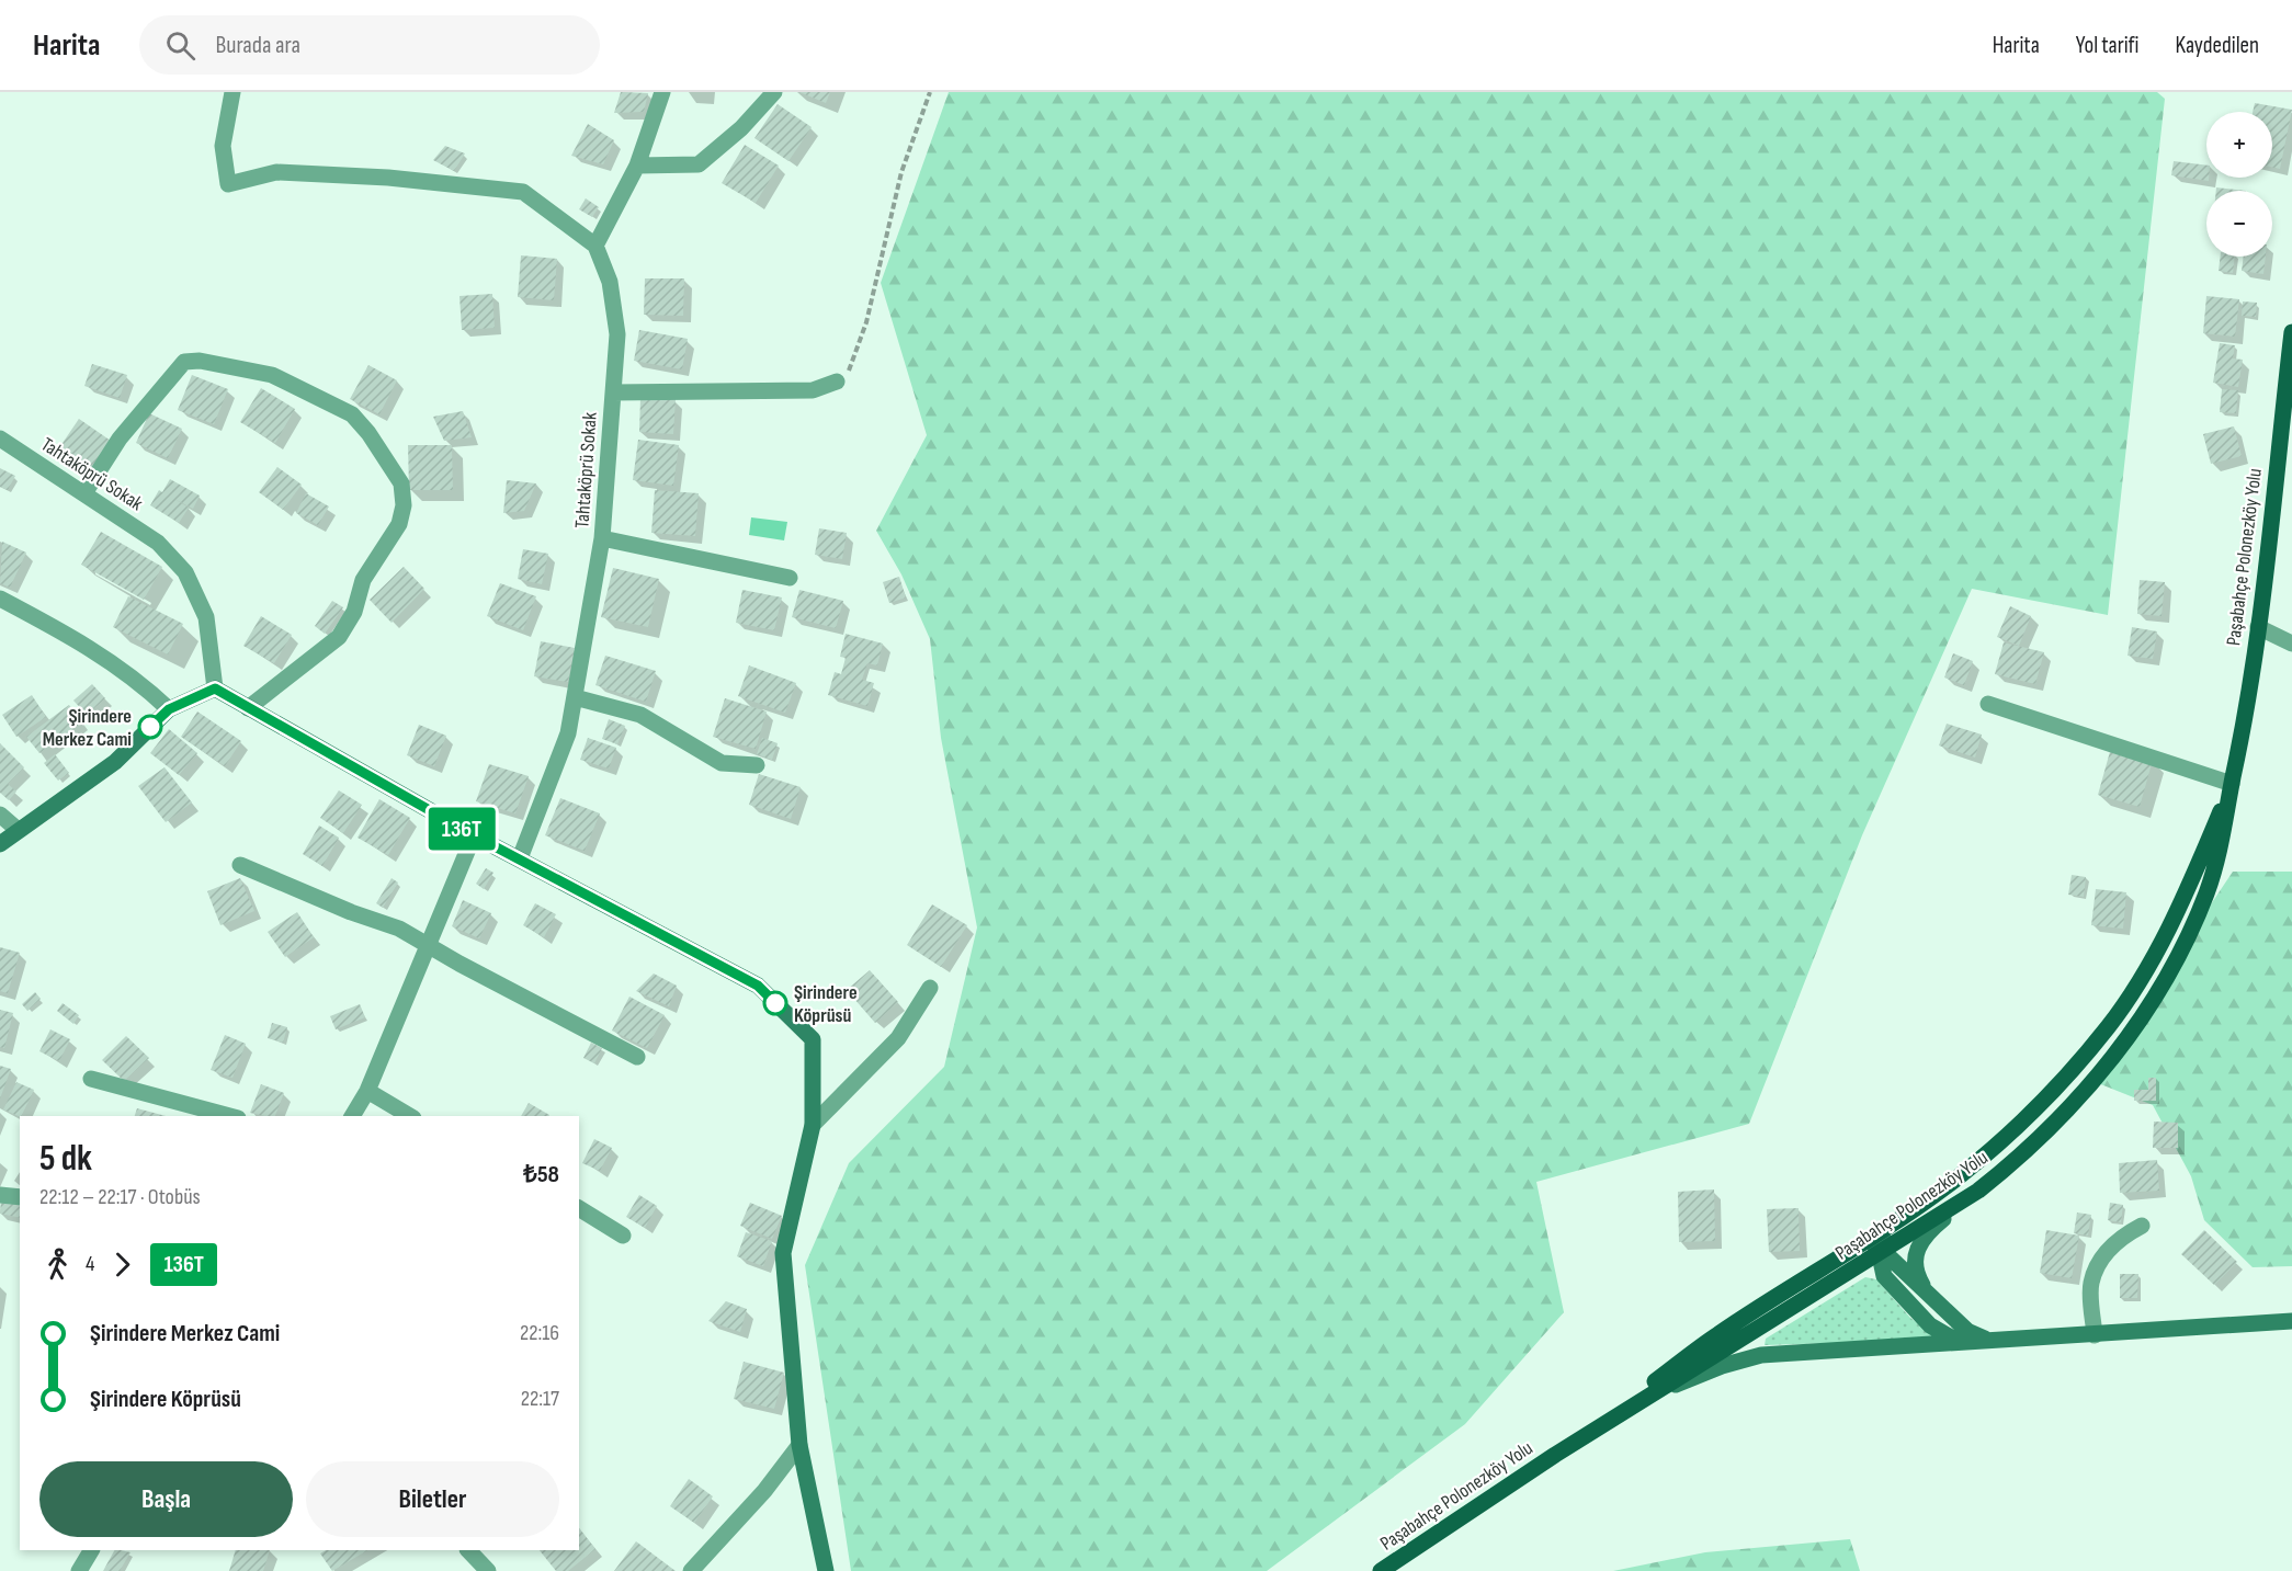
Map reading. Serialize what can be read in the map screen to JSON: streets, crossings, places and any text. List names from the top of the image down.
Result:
{
  "streets": {
    "main road": ["Paşabahçe Polonezköy Yolu"],
    "street": ["Tahtaköprü Sokak"]
  },
  "places": ["Şirindere Merkez Cami", "Şirindere Köprüsü"],
  "lines": ["bus line 136T"],
  "page": {
    "header": "Harita",
    "search": "Burada ara",
    "nav": ["Harita", "Yol tarifi", "Kaydedilen"],
    "on_map": "136T",
    "map_buttons": ["+", "−"],
    "heading": ["5 dk", "22:12 – 22:17 · Otobüs", "₺58"],
    "legs": ["4", "136T"],
    "list": [
      {
        "name": "Şirindere Merkez Cami",
        "value": "22:16"
      },
      {
        "name": "Şirindere Köprüsü",
        "value": "22:17"
      }
    ],
    "buttons": ["Başla", "Biletler"]
  }
}
